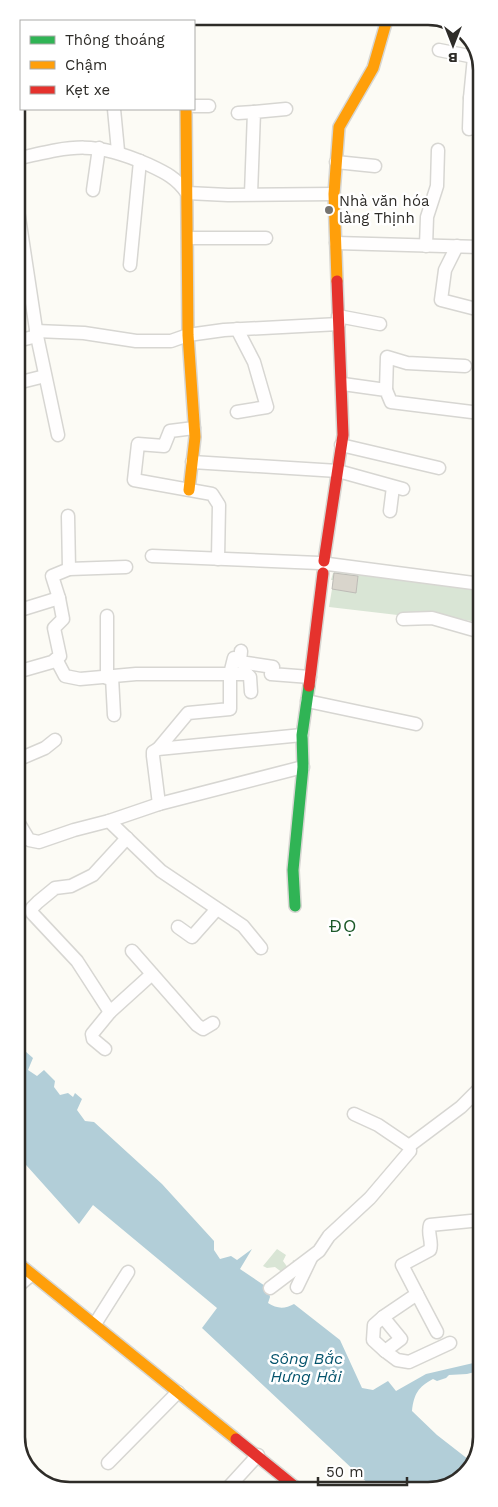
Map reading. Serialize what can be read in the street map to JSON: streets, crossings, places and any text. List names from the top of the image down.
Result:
{
  "districts": ["ĐỌ"],
  "water": ["Sông Bắc Hưng Hải"],
  "places": ["Nhà văn hóa làng Thịnh"],
  "legend": ["Thông thoáng", "Chậm", "Kẹt xe"],
  "scale_bar": "50 m",
  "north": "bottom"
}
